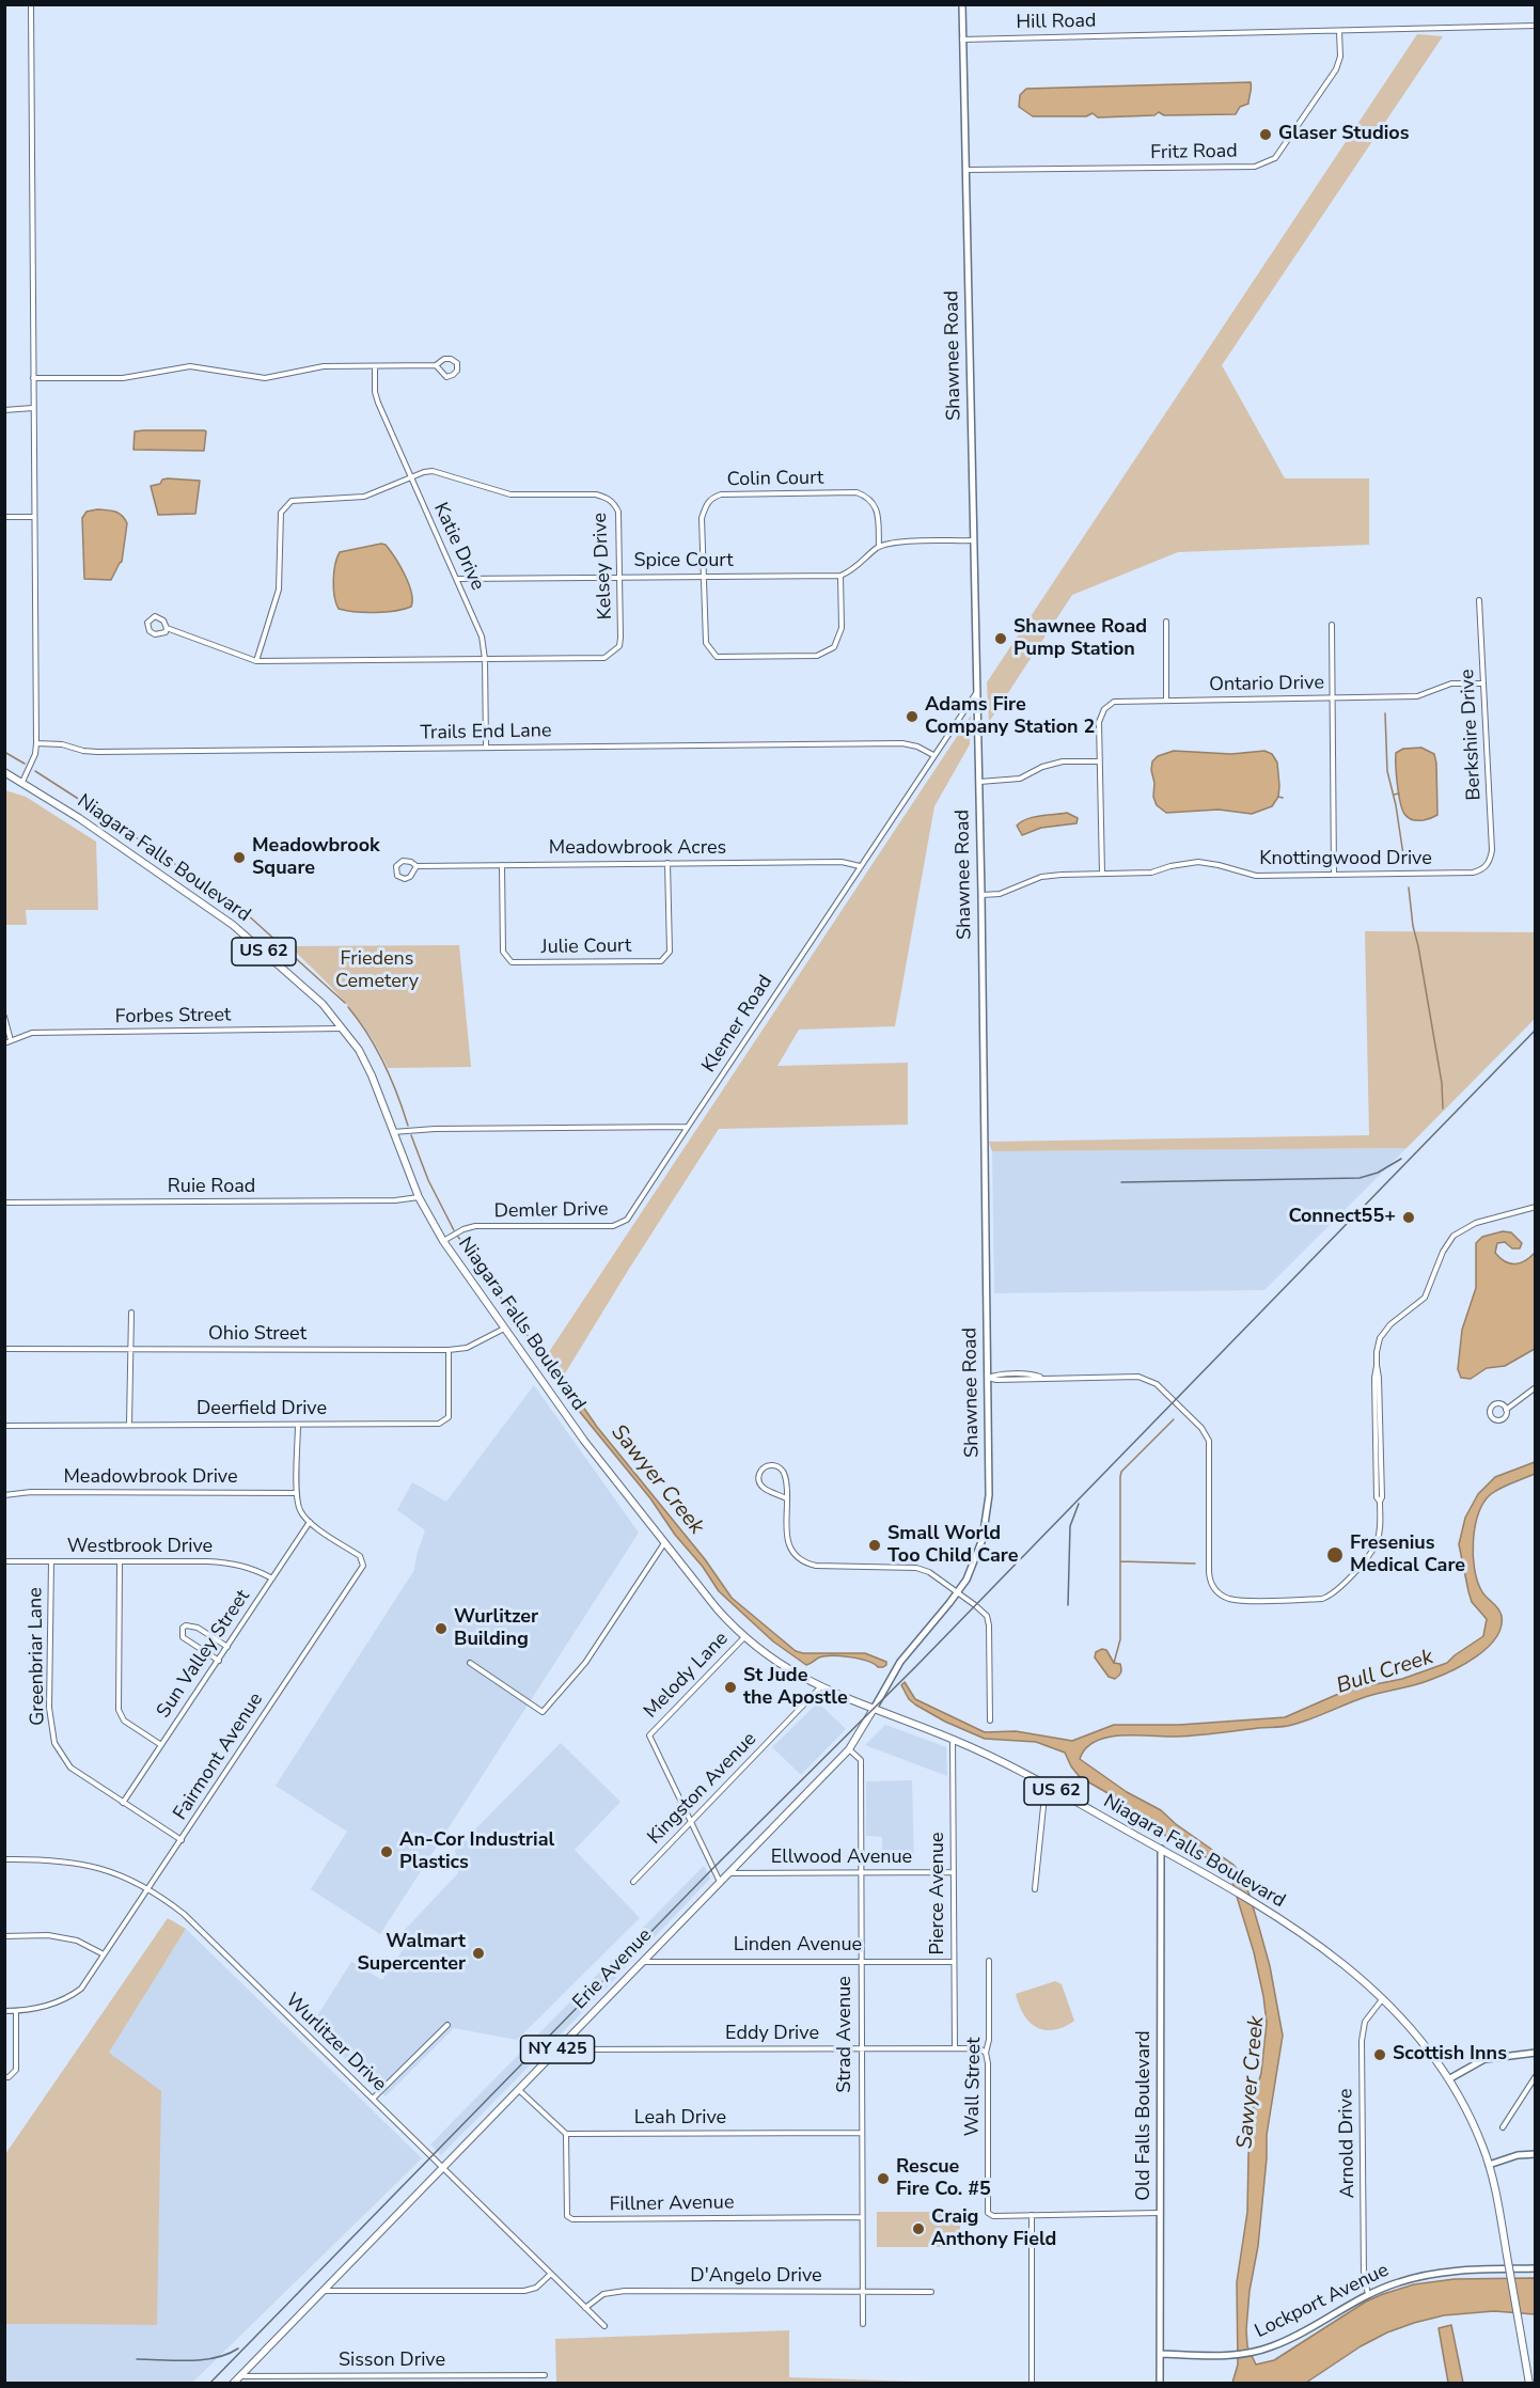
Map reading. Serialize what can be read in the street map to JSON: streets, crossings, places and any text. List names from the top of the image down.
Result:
{
  "streets": {
    "main road": [
      "Shawnee Road",
      "Niagara Falls Boulevard",
      "US 62",
      "Erie Avenue",
      "NY 425",
      "Old Falls Boulevard",
      "Lockport Avenue"
    ],
    "street": [
      "Hill Road",
      "Fritz Road",
      "Colin Court",
      "Katie Drive",
      "Spice Court",
      "Kelsey Drive",
      "Ontario Drive",
      "Trails End Lane",
      "Berkshire Drive",
      "Meadowbrook Acres",
      "Knottingwood Drive",
      "Julie Court",
      "Forbes Street",
      "Klemer Road",
      "Ruie Road",
      "Demler Drive",
      "Ohio Street",
      "Deerfield Drive",
      "Meadowbrook Drive",
      "Westbrook Drive",
      "Sun Valley Street",
      "Greenbriar Lane",
      "Melody Lane",
      "Fairmont Avenue",
      "Kingston Avenue",
      "Ellwood Avenue",
      "Pierce Avenue",
      "Linden Avenue",
      "Eddy Drive",
      "Strad Avenue",
      "Wurlitzer Drive",
      "Wall Street",
      "Leah Drive",
      "Arnold Drive",
      "Fillner Avenue",
      "D'Angelo Drive",
      "Sisson Drive"
    ]
  },
  "crossings": [
    ["Hill Road", "Fritz Road"],
    ["Hill Road", "Shawnee Road"],
    ["Fritz Road", "Shawnee Road"],
    ["Shawnee Road", "Niagara Falls Boulevard"],
    ["Shawnee Road", "Knottingwood Drive"],
    ["Shawnee Road", "Klemer Road"],
    ["Shawnee Road", "Erie Avenue"],
    ["Colin Court", "Spice Court"],
    ["Katie Drive", "Spice Court"],
    ["Katie Drive", "Kelsey Drive"],
    ["Katie Drive", "Trails End Lane"],
    ["Spice Court", "Kelsey Drive"],
    ["Ontario Drive", "Berkshire Drive"],
    ["Ontario Drive", "Knottingwood Drive"],
    ["Trails End Lane", "Klemer Road"],
    ["Berkshire Drive", "Knottingwood Drive"],
    ["Meadowbrook Acres", "Julie Court"],
    ["Meadowbrook Acres", "Klemer Road"],
    ["Niagara Falls Boulevard", "Forbes Street"],
    ["Niagara Falls Boulevard", "Ruie Road"],
    ["Niagara Falls Boulevard", "Demler Drive"],
    ["Niagara Falls Boulevard", "Ohio Street"],
    ["Niagara Falls Boulevard", "Melody Lane"],
    ["Niagara Falls Boulevard", "Kingston Avenue"],
    ["Niagara Falls Boulevard", "Pierce Avenue"],
    ["Niagara Falls Boulevard", "Erie Avenue"],
    ["Niagara Falls Boulevard", "Old Falls Boulevard"],
    ["Niagara Falls Boulevard", "Arnold Drive"],
    ["Klemer Road", "Demler Drive"],
    ["Ohio Street", "Deerfield Drive"],
    ["Westbrook Drive", "Sun Valley Street"],
    ["Westbrook Drive", "Greenbriar Lane"],
    ["Sun Valley Street", "Greenbriar Lane"],
    ["Sun Valley Street", "Fairmont Avenue"],
    ["Greenbriar Lane", "Fairmont Avenue"],
    ["Melody Lane", "Kingston Avenue"],
    ["Fairmont Avenue", "Wurlitzer Drive"],
    ["Ellwood Avenue", "Pierce Avenue"],
    ["Ellwood Avenue", "Erie Avenue"],
    ["Ellwood Avenue", "Strad Avenue"],
    ["Pierce Avenue", "Linden Avenue"],
    ["Pierce Avenue", "Eddy Drive"],
    ["Linden Avenue", "Erie Avenue"],
    ["Linden Avenue", "Strad Avenue"],
    ["Erie Avenue", "Eddy Drive"],
    ["Erie Avenue", "Strad Avenue"],
    ["Erie Avenue", "Wurlitzer Drive"],
    ["Erie Avenue", "Sisson Drive"],
    ["Eddy Drive", "Strad Avenue"],
    ["Eddy Drive", "Wall Street"],
    ["Strad Avenue", "Leah Drive"],
    ["Strad Avenue", "Fillner Avenue"],
    ["Strad Avenue", "D'Angelo Drive"],
    ["Wurlitzer Drive", "D'Angelo Drive"],
    ["Old Falls Boulevard", "Lockport Avenue"],
    ["Leah Drive", "Fillner Avenue"],
    ["Arnold Drive", "Lockport Avenue"]
  ],
  "water": ["Sawyer Creek", "Bull Creek"],
  "parks": ["Friedens Cemetery"],
  "places": [
    "Glaser Studios",
    "Shawnee Road Pump Station",
    "Adams Fire Company Station 2",
    "Meadowbrook Square",
    "Connect55+",
    "Small World Too Child Care",
    "Fresenius Medical Care",
    "Wurlitzer Building",
    "St Jude the Apostle",
    "An-Cor Industrial Plastics",
    "Walmart Supercenter",
    "Scottish Inns",
    "Rescue Fire Co. #5",
    "Craig Anthony Field"
  ]
}
